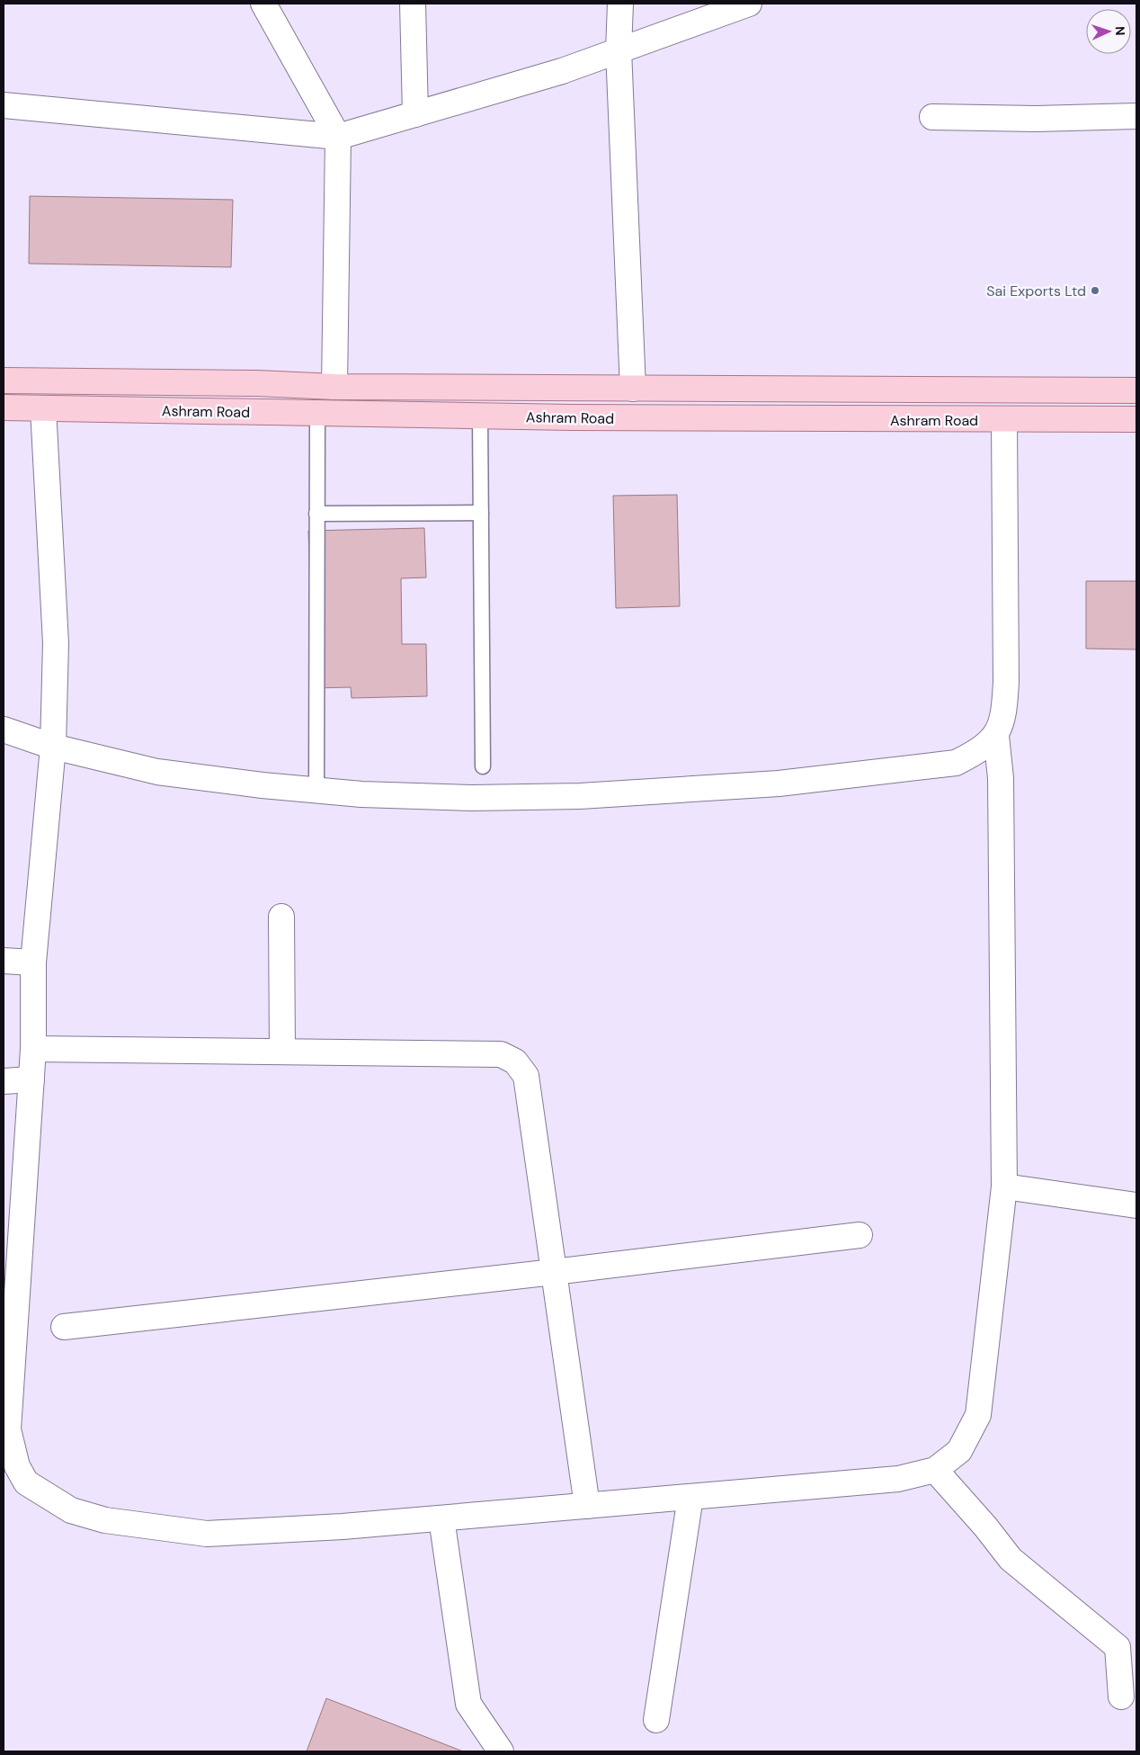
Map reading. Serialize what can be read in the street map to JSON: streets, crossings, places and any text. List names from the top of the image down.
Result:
{
  "streets": {
    "main road": ["Ashram Road"]
  },
  "places": ["Sai Exports Ltd"],
  "north": "right"
}
